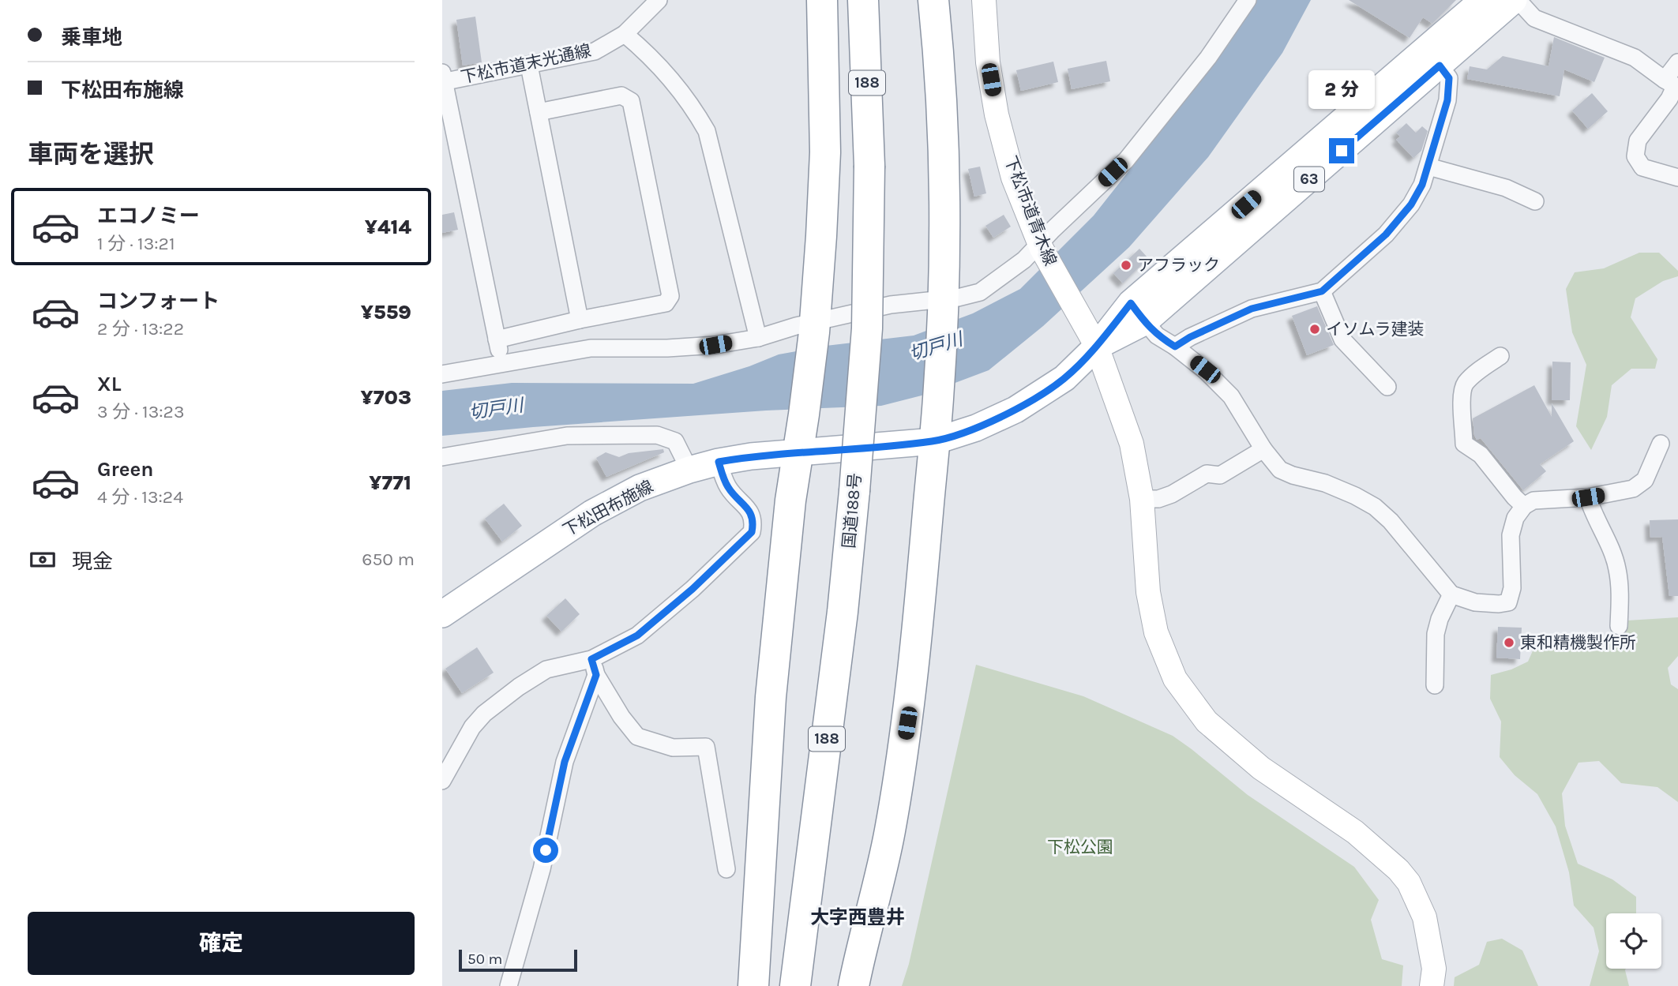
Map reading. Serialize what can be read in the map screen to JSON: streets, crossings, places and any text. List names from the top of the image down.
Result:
{
  "streets": {
    "highway": ["188", "国道188号"],
    "main road": ["63", "下松田布施線"],
    "street": ["下松市道末光通線", "下松市道青木線"]
  },
  "crossings": [
    ["下松市道青木線", "下松田布施線"]
  ],
  "districts": ["大字西豊井"],
  "water": ["切戸川"],
  "parks": ["下松公園"],
  "places": ["アフラック", "イソムラ建装", "東和精機製作所"],
  "scale_bar": "50 m",
  "page": {
    "banner": ["乗車地", "下松田布施線"],
    "bubble": "2 分",
    "heading": "車両を選択",
    "list": [
      {
        "name": "エコノミー",
        "note": "1 分 · 13:21",
        "value": "¥414"
      },
      {
        "name": "コンフォート",
        "note": "2 分 · 13:22",
        "value": "¥559"
      },
      {
        "name": "XL",
        "note": "3 分 · 13:23",
        "value": "¥703"
      },
      {
        "name": "Green",
        "note": "4 分 · 13:24",
        "value": "¥771"
      }
    ],
    "pay": ["現金", "650 m"],
    "buttons": "確定",
    "scale": "50 m"
  }
}
